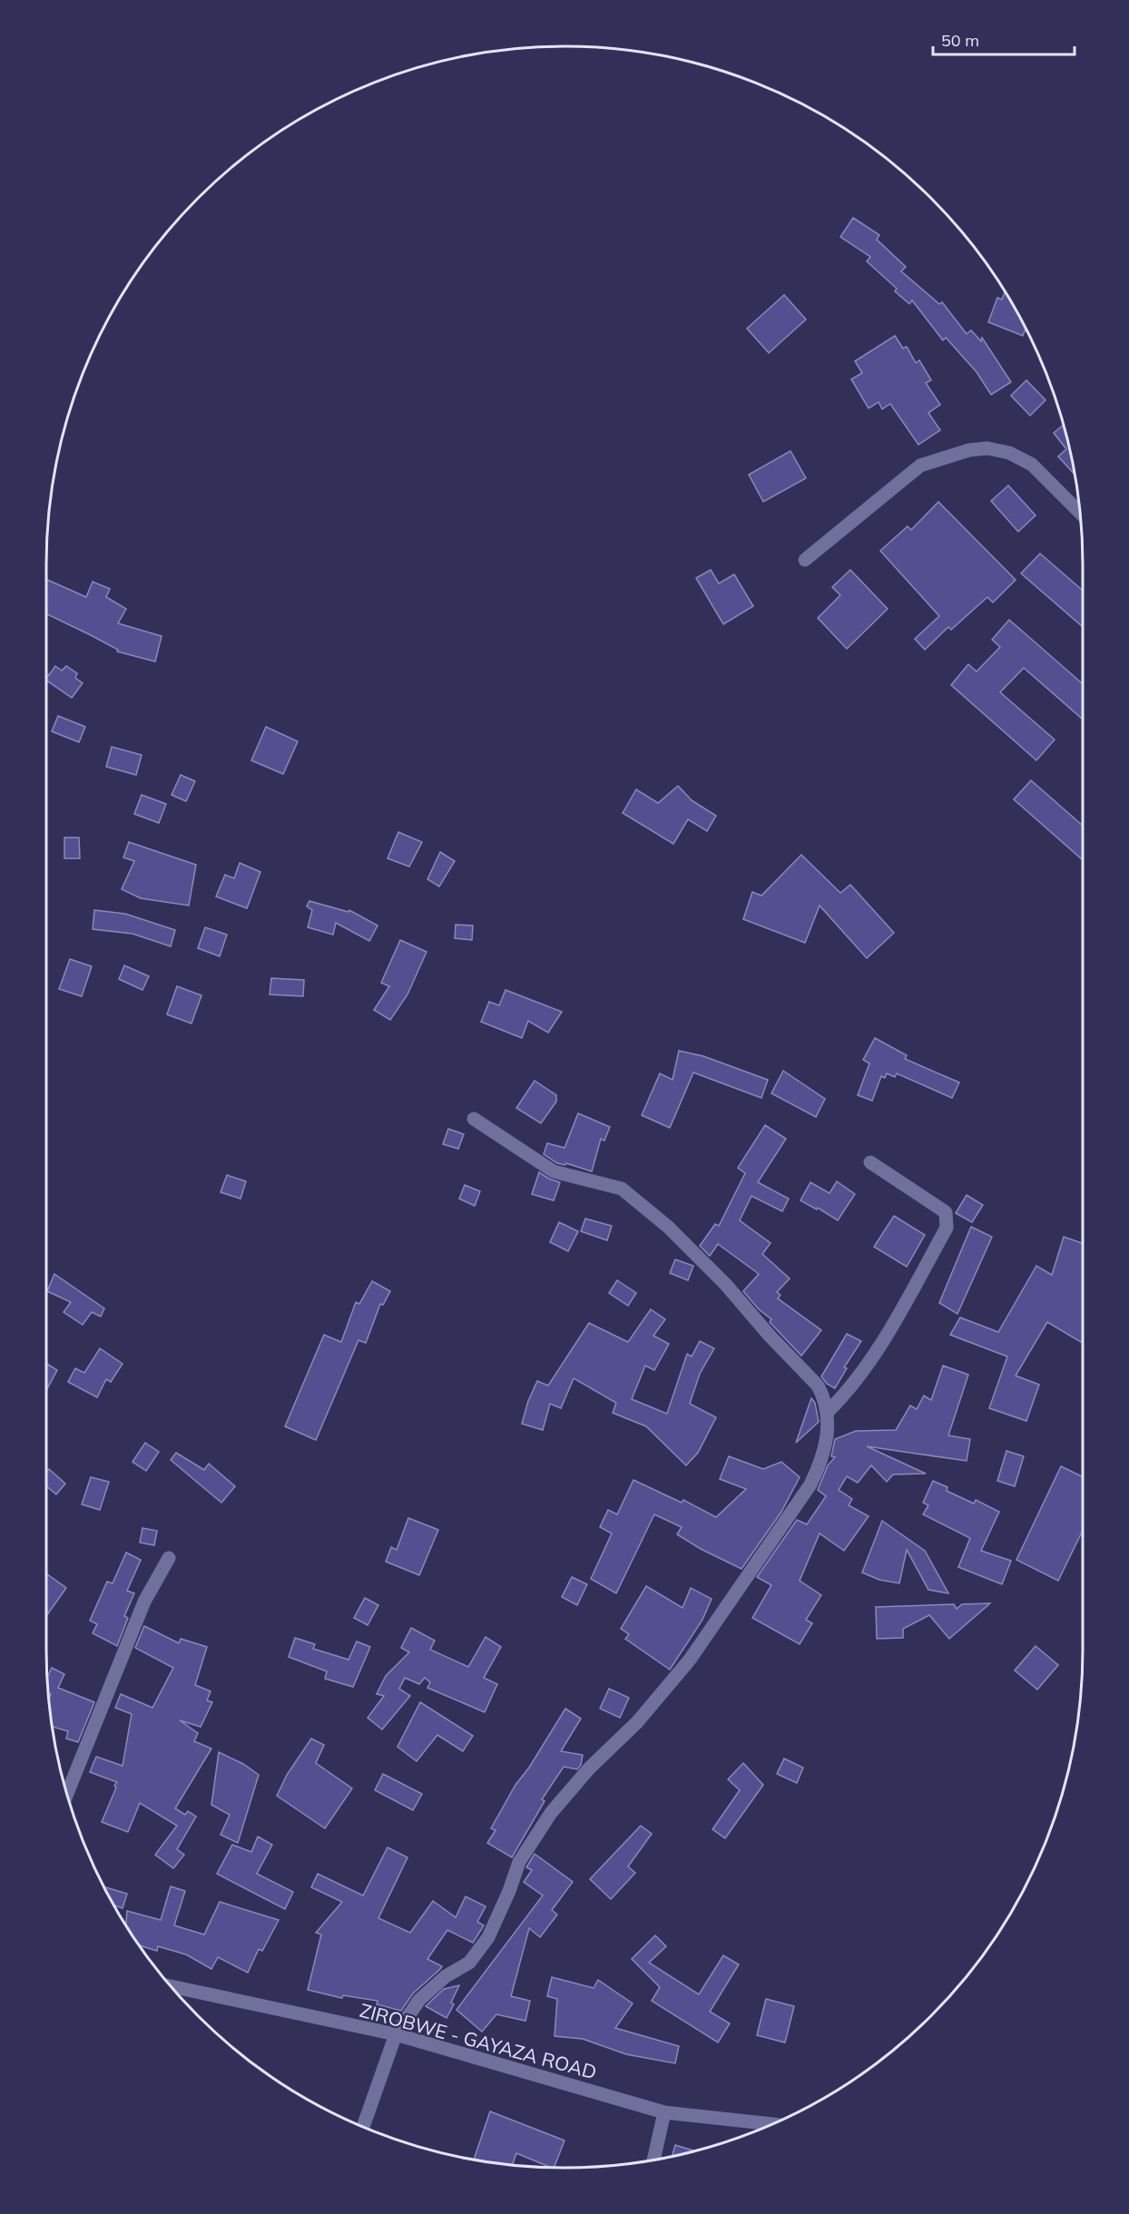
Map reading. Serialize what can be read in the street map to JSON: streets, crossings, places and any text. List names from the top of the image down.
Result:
{
  "streets": {
    "street": ["ZIROBWE - GAYAZA ROAD"]
  },
  "scale_bar": "50 m"
}
